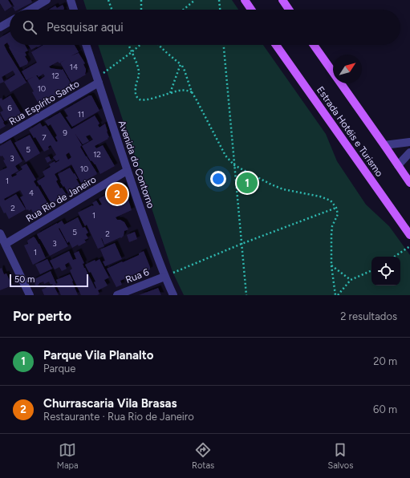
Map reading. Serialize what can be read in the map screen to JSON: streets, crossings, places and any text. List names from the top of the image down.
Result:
{
  "streets": {
    "main road": ["Estrada Hotéis e Turismo"],
    "street": [
      "Rua Espírito Santo",
      "Avenida do Contorno",
      "Rua Rio de Janeiro",
      "Rua 6"
    ]
  },
  "crossings": [
    ["Rua Espírito Santo", "Avenida do Contorno"],
    ["Avenida do Contorno", "Rua Rio de Janeiro"],
    ["Avenida do Contorno", "Rua 6"]
  ],
  "house_numbers": [
    "14",
    "12",
    "10",
    "6",
    "11",
    "9",
    "7",
    "5",
    "12",
    "3",
    "10",
    "1",
    "4",
    "2",
    "1",
    "5",
    "2",
    "3",
    "1"
  ],
  "scale_bar": "50 m",
  "north": "top right",
  "page": {
    "search": "Pesquisar aqui",
    "pins": ["1", "2"],
    "scale": "50 m",
    "heading": ["Por perto", "2 resultados"],
    "list": [
      {
        "mark": "1",
        "name": "Parque Vila Planalto",
        "note": "Parque",
        "value": "20 m"
      },
      {
        "mark": "2",
        "name": "Churrascaria Vila Brasas",
        "note": "Restaurante · Rua Rio de Janeiro",
        "value": "60 m"
      }
    ],
    "nav": ["Mapa", "Rotas", "Salvos"]
  }
}
